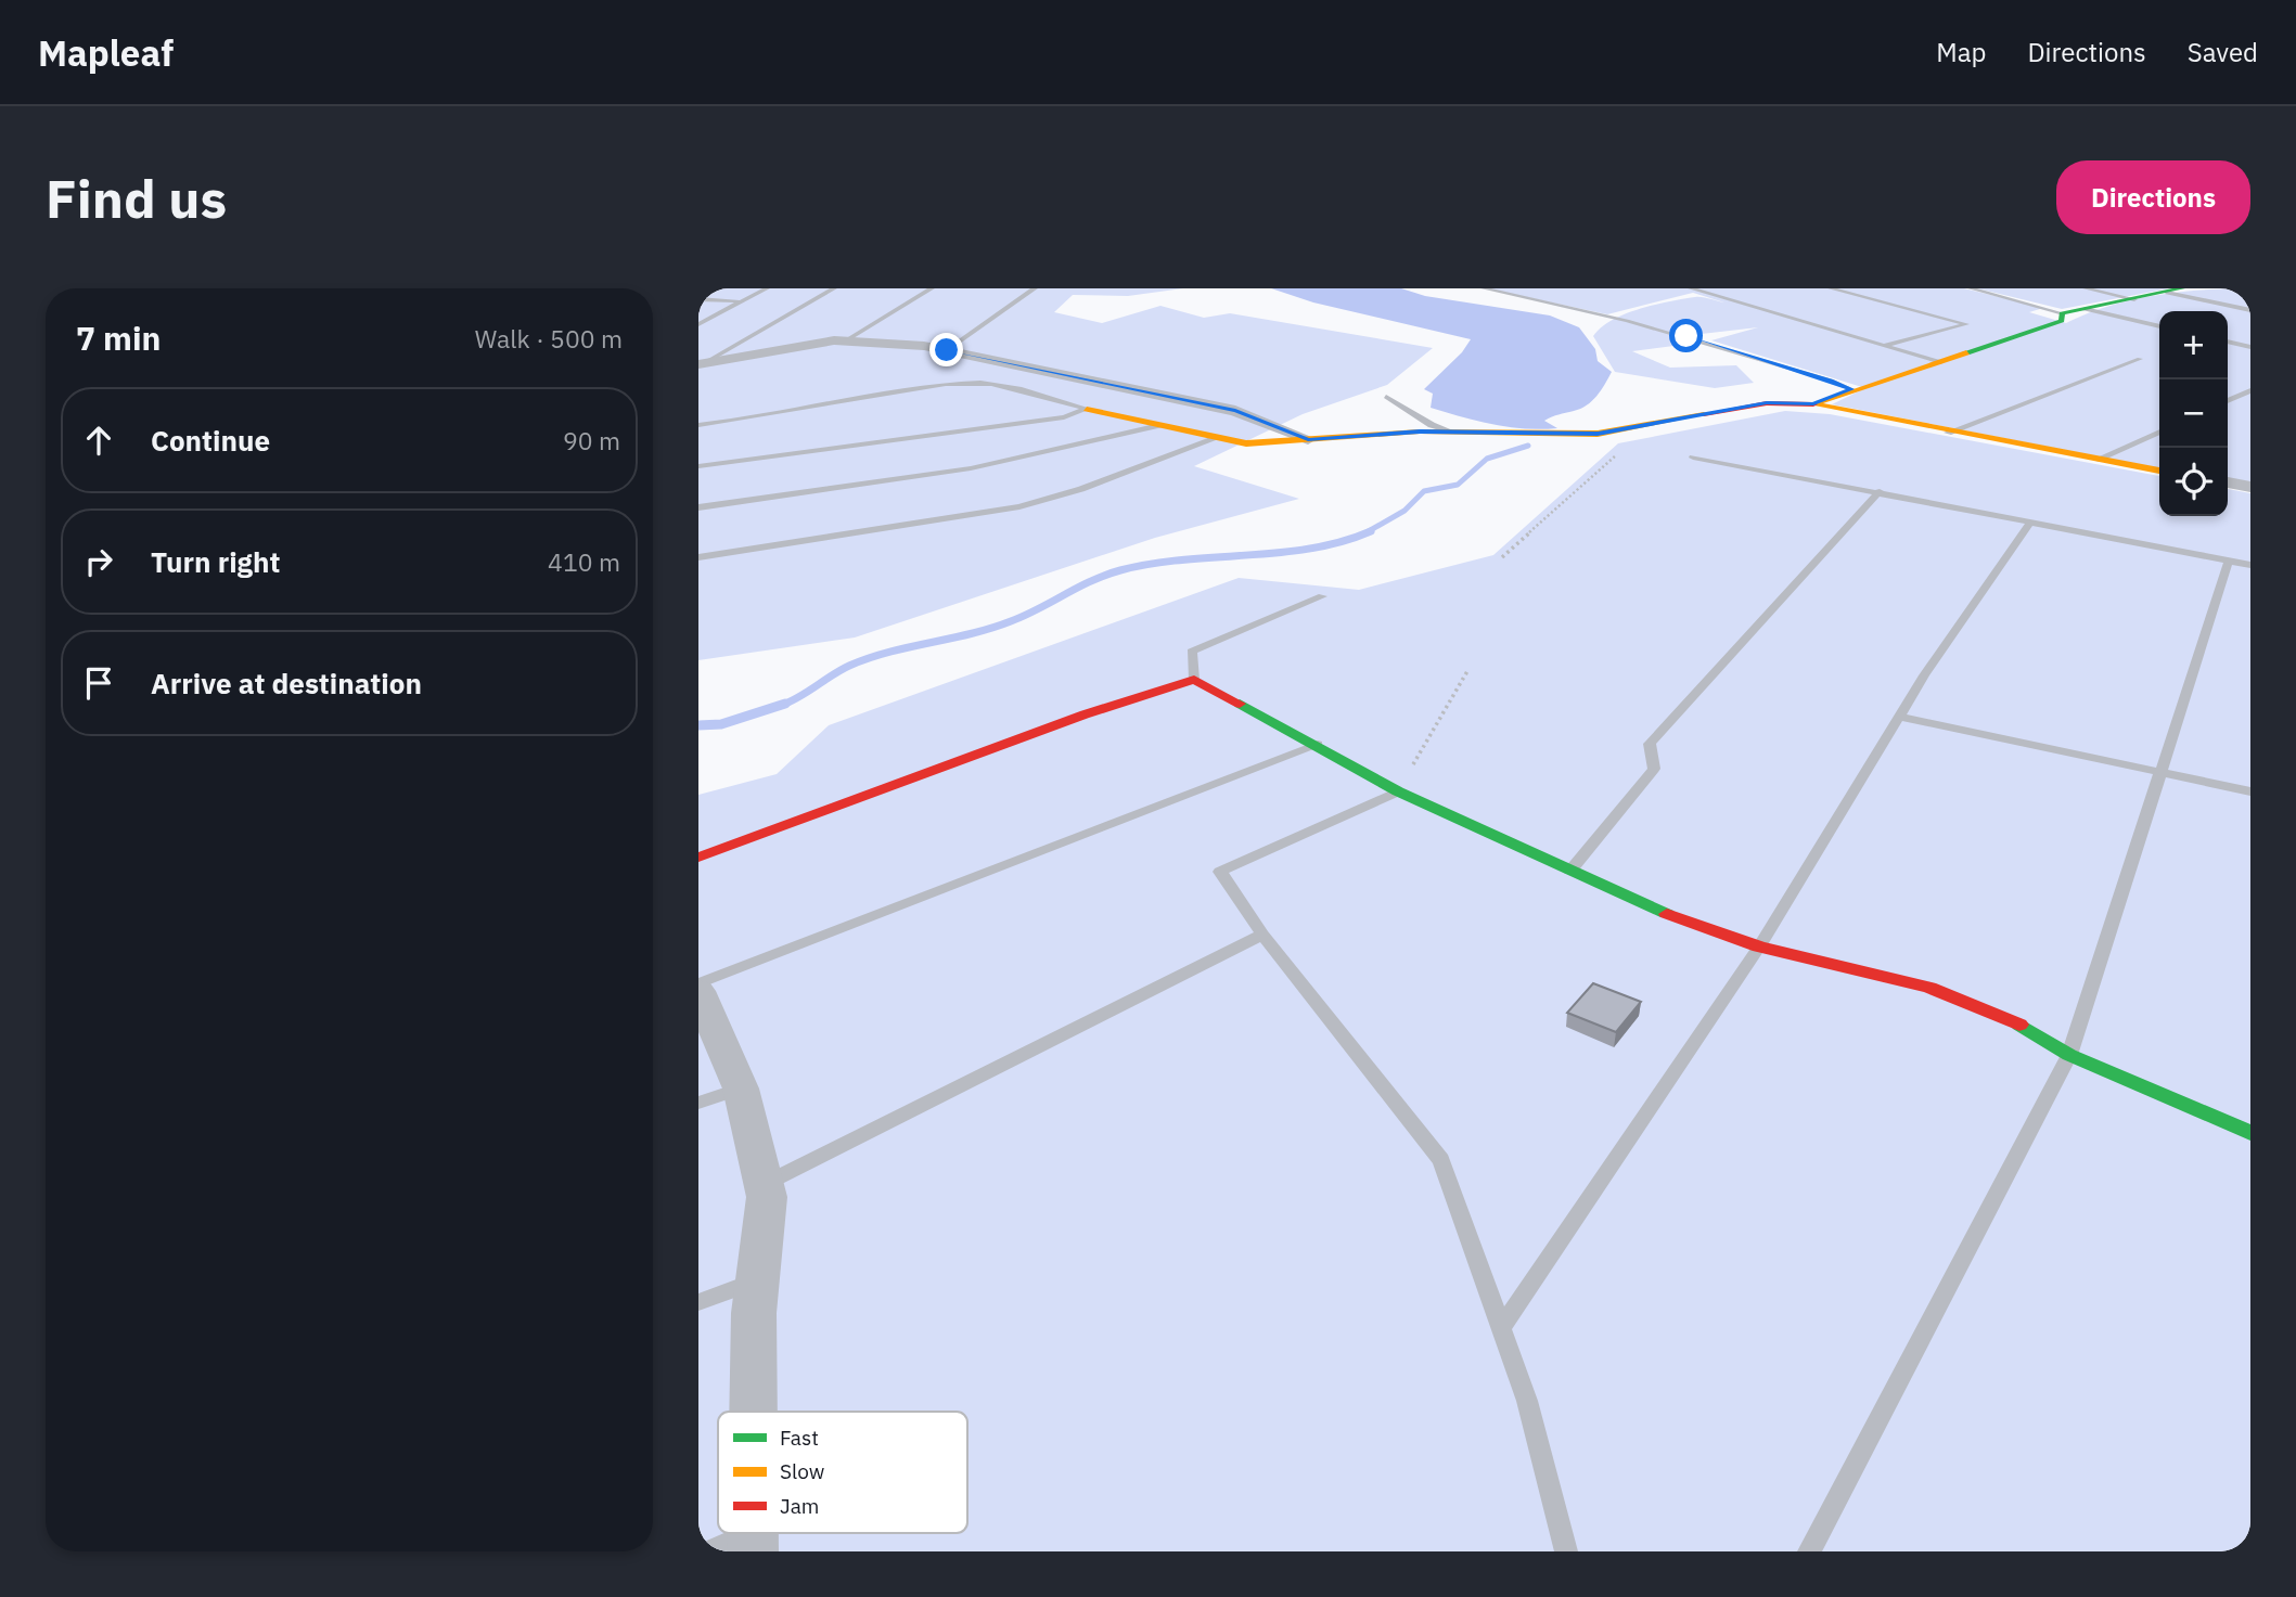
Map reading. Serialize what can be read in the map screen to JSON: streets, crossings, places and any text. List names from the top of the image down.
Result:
{
  "legend": ["Fast", "Slow", "Jam"],
  "page": {
    "header": "Mapleaf",
    "nav": ["Map", "Directions", "Saved"],
    "buttons": "Directions",
    "title": "Find us",
    "heading": ["7 min", "Walk · 500 m"],
    "map_buttons": ["+", "−"],
    "list": [
      ["Continue", "90 m"],
      ["Turn right", "410 m"],
      "Arrive at destination"
    ]
  }
}
